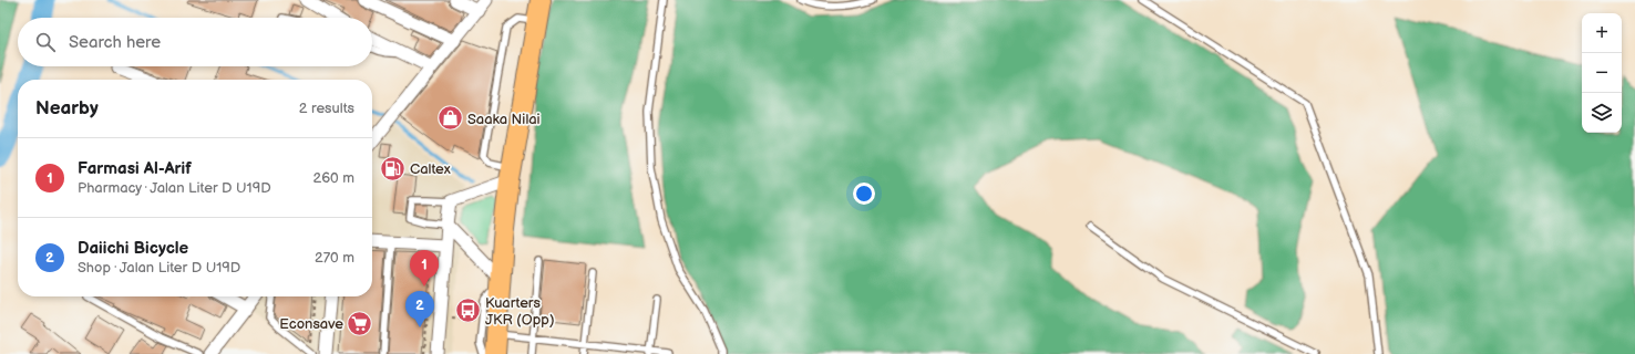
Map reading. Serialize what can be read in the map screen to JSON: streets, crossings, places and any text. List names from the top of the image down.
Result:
{
  "places": {
    "shop": ["Saaka Nilai"],
    "fuel station": ["Caltex"],
    "bus stop": ["Kuarters JKR (Opp)"],
    "supermarket": ["Econsave"]
  },
  "page": {
    "map_buttons": ["+", "−"],
    "search": "Search here",
    "heading": ["Nearby", "2 results"],
    "list": [
      {
        "mark": "1",
        "name": "Farmasi Al-Arif",
        "note": "Pharmacy · Jalan Liter D U19D",
        "value": "260 m"
      },
      {
        "mark": "2",
        "name": "Daiichi Bicycle",
        "note": "Shop · Jalan Liter D U19D",
        "value": "270 m"
      }
    ],
    "pins": ["1", "2"]
  }
}
